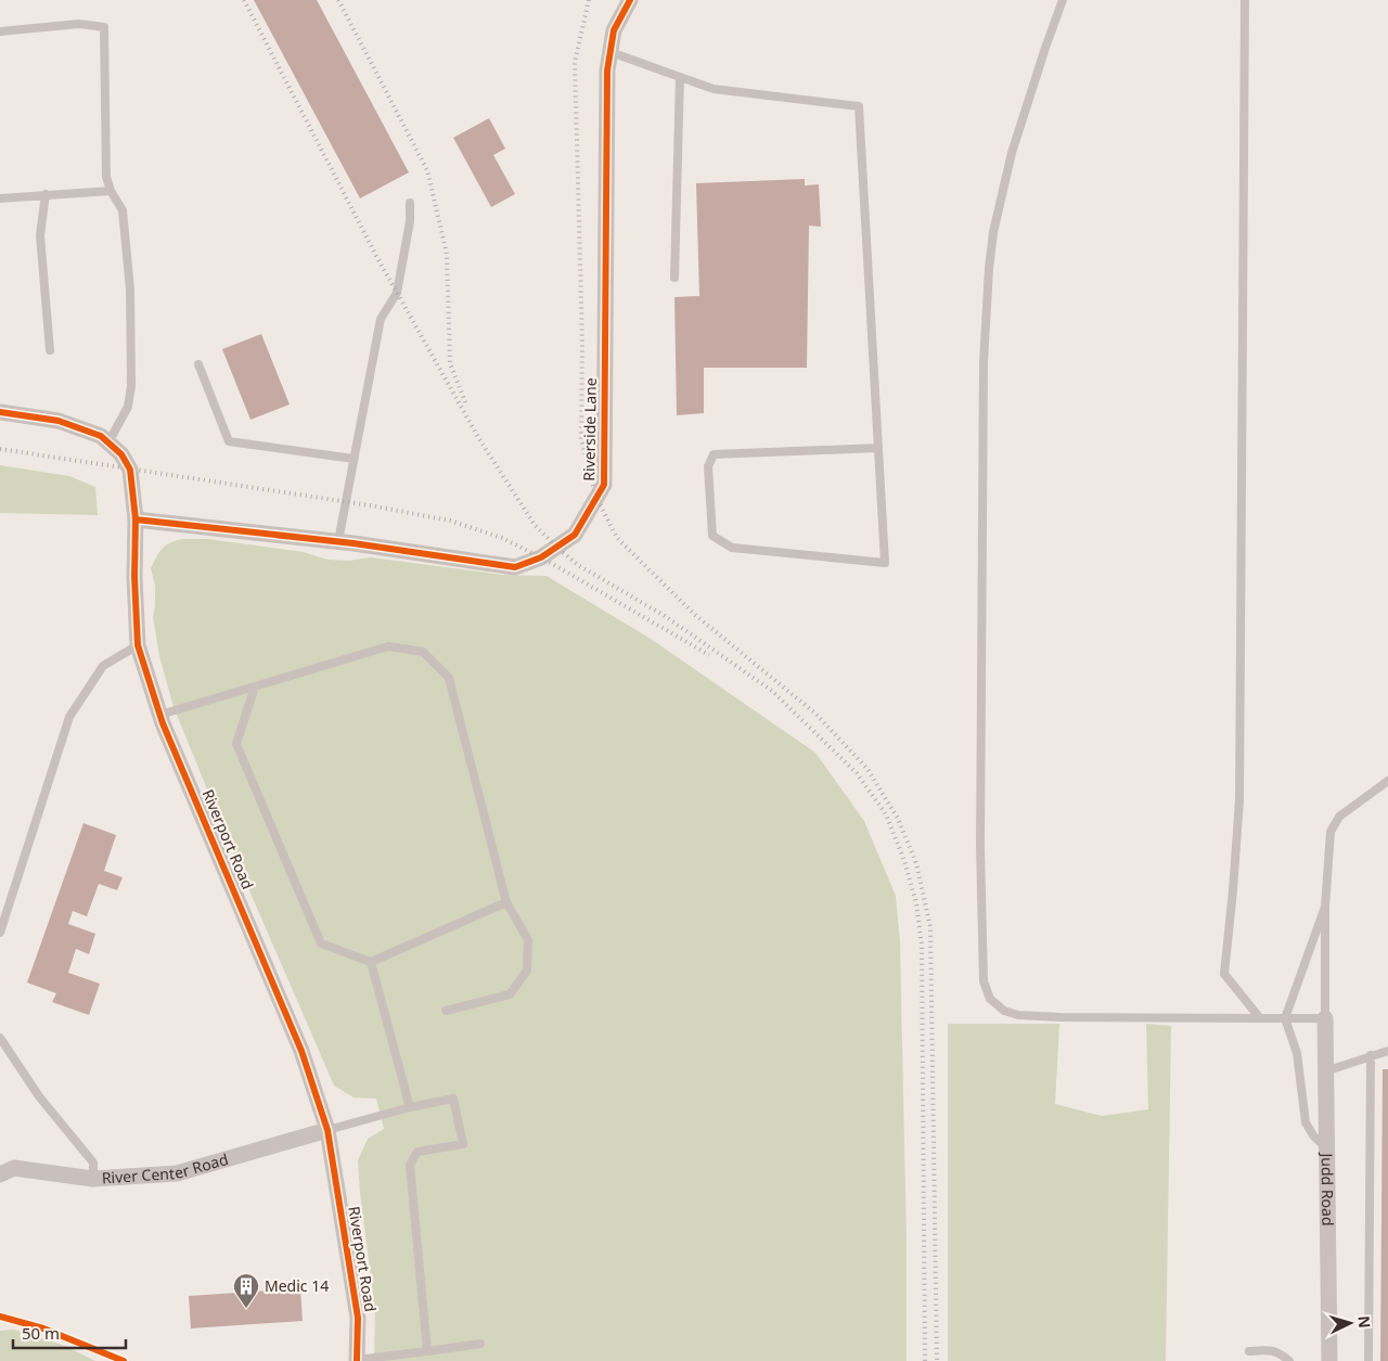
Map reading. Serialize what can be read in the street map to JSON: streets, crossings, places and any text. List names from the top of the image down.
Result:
{
  "streets": {
    "street": [
      "Riverside Lane",
      "Riverport Road",
      "River Center Road",
      "Judd Road"
    ]
  },
  "crossings": [
    ["Riverside Lane", "Riverport Road"],
    ["Riverport Road", "River Center Road"]
  ],
  "places": {
    "building": ["Medic 14"]
  },
  "scale_bar": "50 m",
  "north": "right"
}
